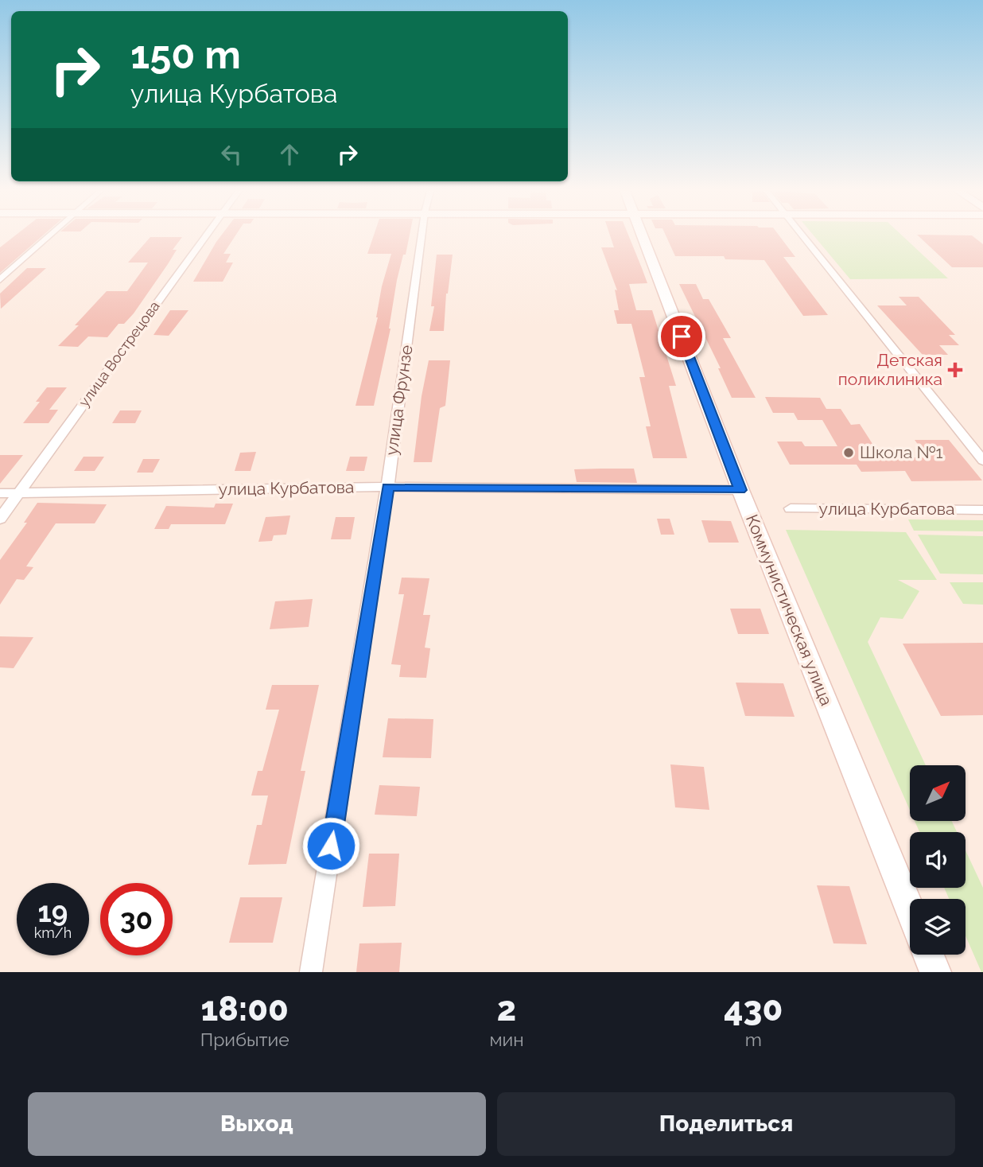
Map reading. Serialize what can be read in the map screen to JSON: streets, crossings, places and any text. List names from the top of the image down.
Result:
{
  "streets": {
    "street": [
      "улица Вострецова",
      "улица Фрунзе",
      "улица Курбатова",
      "Коммунистическая улица"
    ]
  },
  "crossings": [
    ["улица Вострецова", "улица Курбатова"],
    ["улица Фрунзе", "улица Курбатова"],
    ["улица Курбатова", "Коммунистическая улица"]
  ],
  "places": {
    "health": ["Детская поликлиника"],
    "other": ["Школа №1"]
  },
  "north": "top right",
  "page": {
    "turn": ["150 m", "улица Курбатова"],
    "speed": "19 km/h",
    "limit": "30",
    "eta": [
      "18:00",
      "Прибытие",
      "2",
      "мин",
      "430",
      "m"
    ],
    "buttons": ["Выход", "Поделиться"]
  }
}
